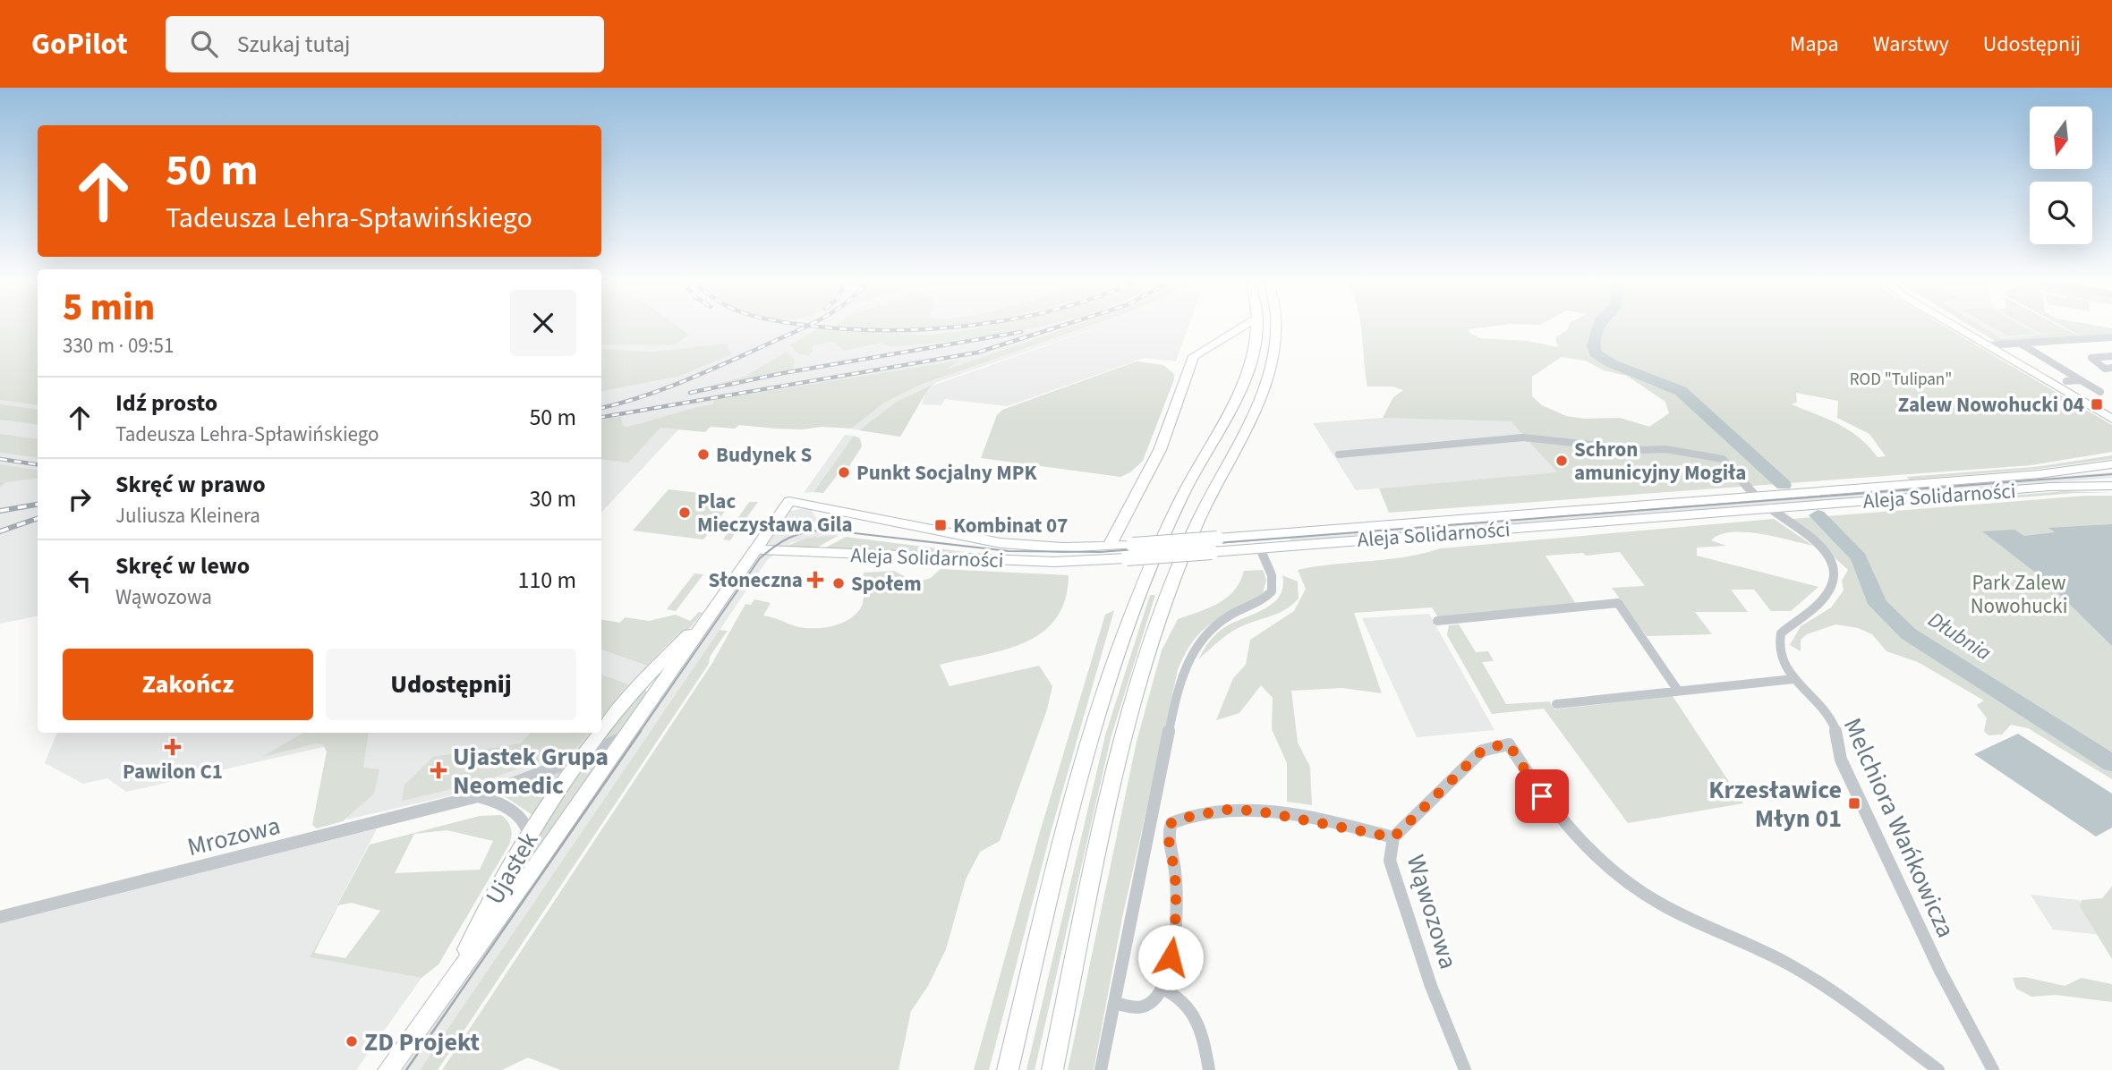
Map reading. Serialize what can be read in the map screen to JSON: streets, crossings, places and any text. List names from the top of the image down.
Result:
{
  "streets": {
    "street": [
      "Aleja Solidarności",
      "Melchiora Wańkowicza",
      "Mrozowa",
      "Ujastek",
      "Wąwozowa"
    ]
  },
  "crossings": [
    ["Aleja Solidarności", "Melchiora Wańkowicza"],
    ["Aleja Solidarności", "Ujastek"],
    ["Mrozowa", "Ujastek"]
  ],
  "water": ["Dłubnia"],
  "parks": ["ROD \"Tulipan\"", "Park Zalew Nowohucki"],
  "places": {
    "transit": ["Zalew Nowohucki 04", "Kombinat 07", "Krzesławice Młyn 01"],
    "other": [
      "Budynek S",
      "Schron amunicyjny Mogiła",
      "Punkt Socjalny MPK",
      "Plac Mieczysława Gila",
      "Społem",
      "ZD Projekt"
    ],
    "health": ["Słoneczna", "Pawilon C1", "Ujastek Grupa Neomedic"]
  },
  "north": "bottom",
  "page": {
    "header": "GoPilot",
    "search": "Szukaj tutaj",
    "nav": ["Mapa", "Warstwy", "Udostępnij"],
    "turn": ["50 m", "Tadeusza Lehra-Spławińskiego"],
    "heading": ["5 min", "330 m · 09:51"],
    "list": [
      {
        "name": "Idź prosto",
        "note": "Tadeusza Lehra-Spławińskiego",
        "value": "50 m"
      },
      {
        "name": "Skręć w prawo",
        "note": "Juliusza Kleinera",
        "value": "30 m"
      },
      {
        "name": "Skręć w lewo",
        "note": "Wąwozowa",
        "value": "110 m"
      }
    ],
    "buttons": ["Zakończ", "Udostępnij"]
  }
}
